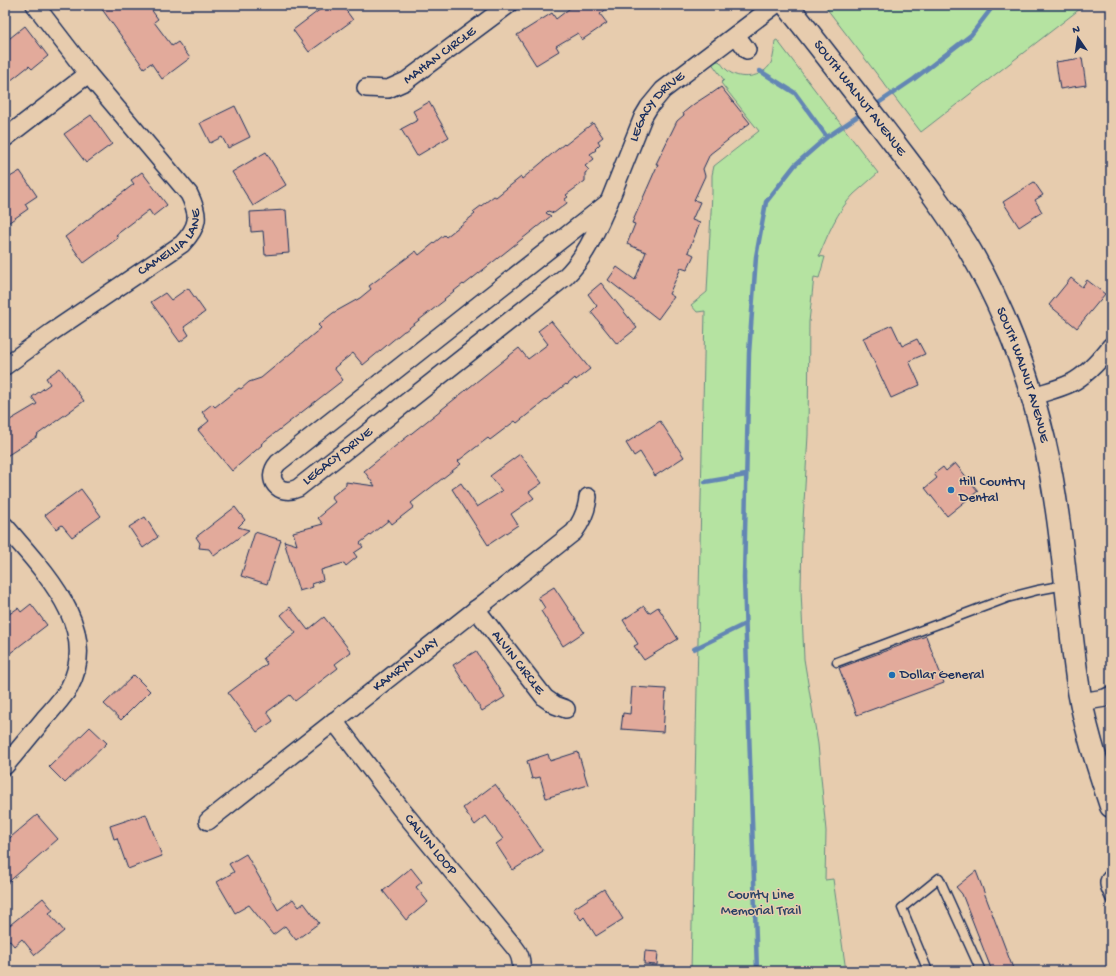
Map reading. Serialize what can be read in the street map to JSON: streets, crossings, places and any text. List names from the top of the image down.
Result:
{
  "streets": {
    "street": [
      "MAHAN CIRCLE",
      "SOUTH WALNUT AVENUE",
      "LEGACY DRIVE",
      "CAMELLIA LANE",
      "ALVIN CIRCLE",
      "KAMRYN WAY",
      "CALVIN LOOP"
    ]
  },
  "crossings": [
    ["ALVIN CIRCLE", "KAMRYN WAY"],
    ["KAMRYN WAY", "CALVIN LOOP"]
  ],
  "parks": ["County Line Memorial Trail"],
  "places": ["Hill Country Dental", "Dollar General"],
  "north": "top"
}
